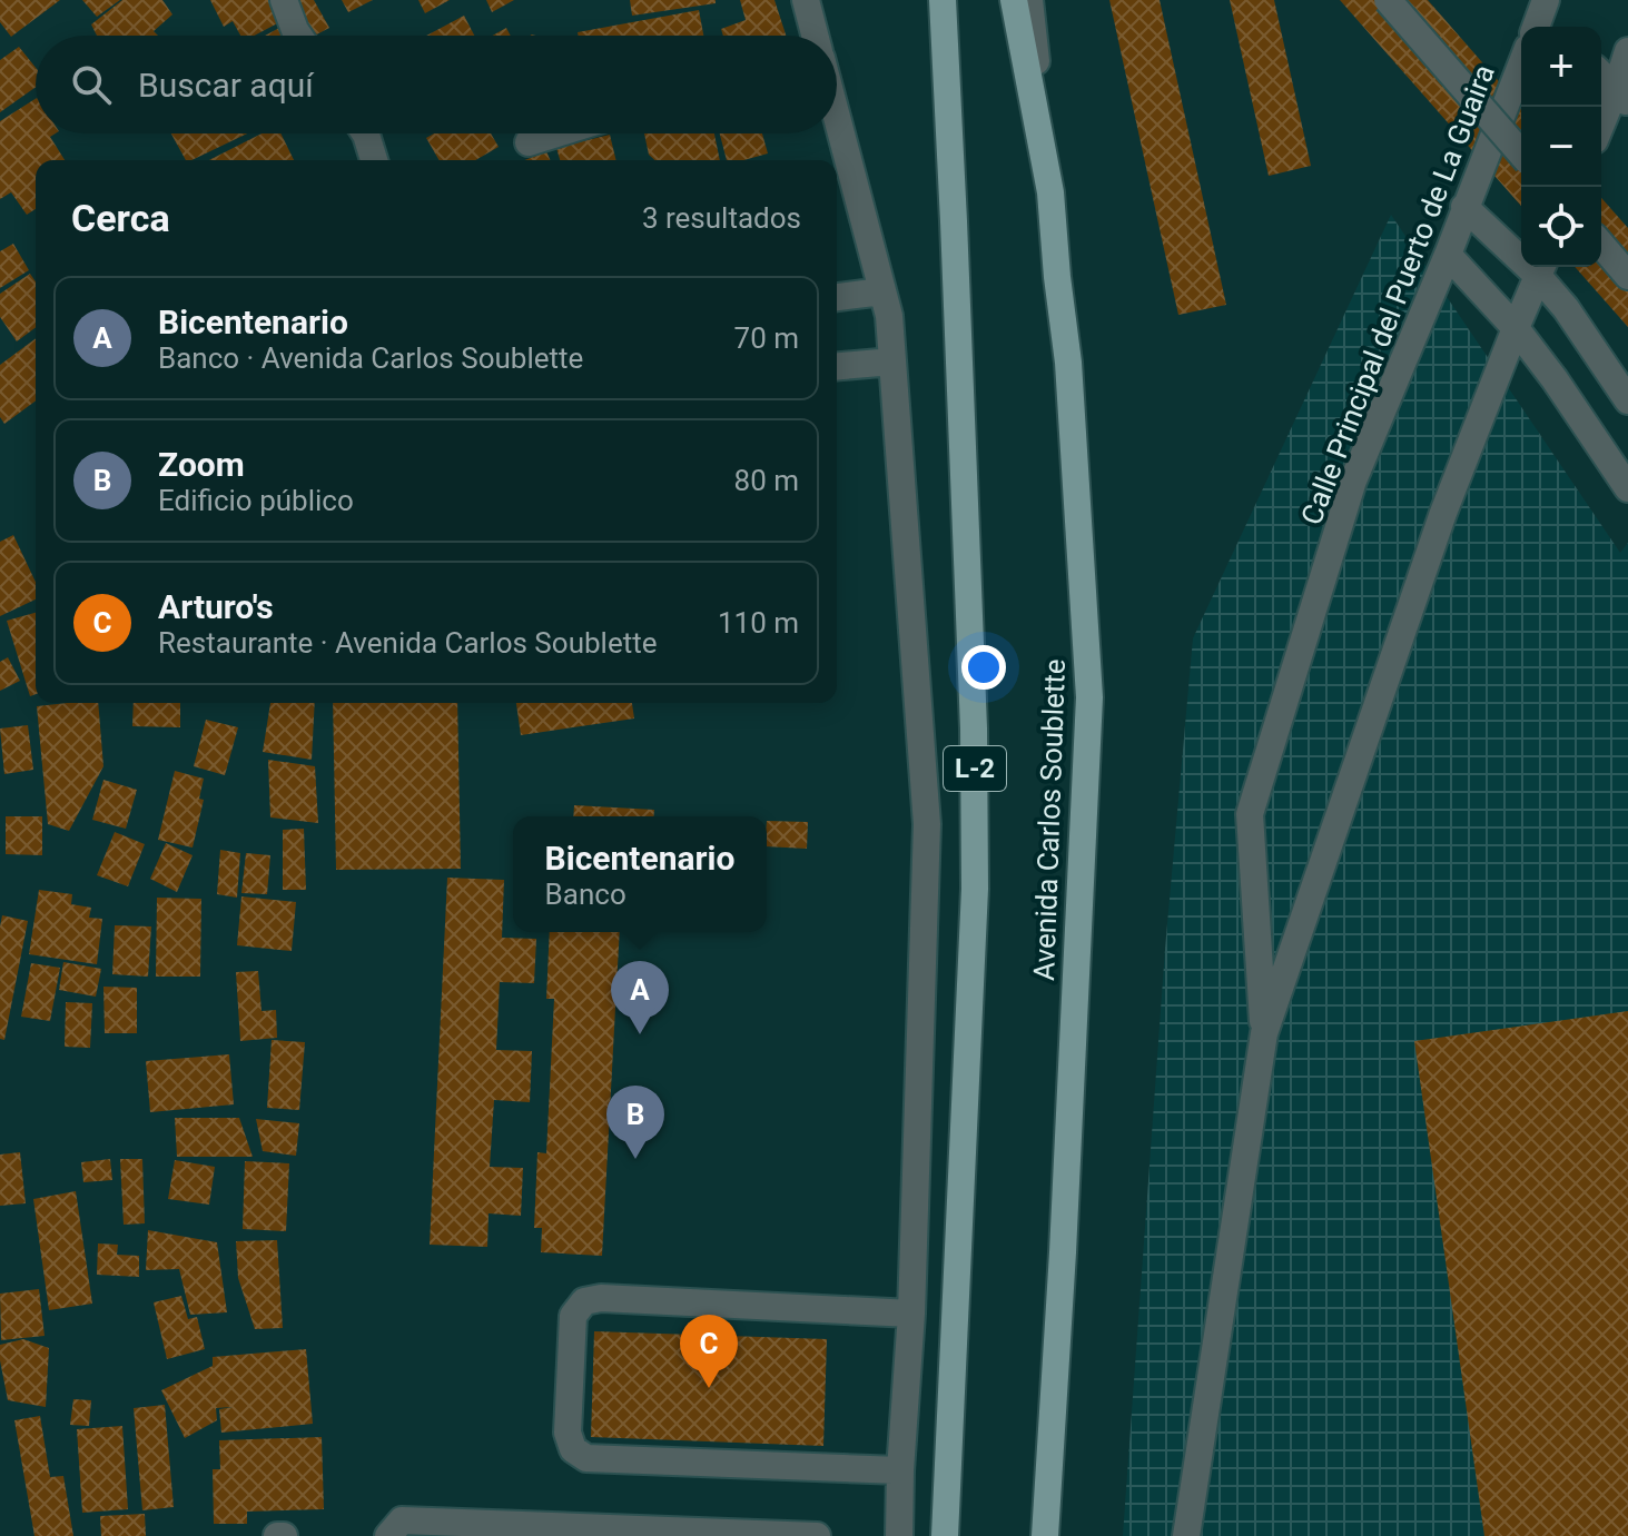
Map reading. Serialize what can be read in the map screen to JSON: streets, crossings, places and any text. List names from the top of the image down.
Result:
{
  "streets": {
    "main road": ["L-2", "Avenida Carlos Soublette"],
    "street": ["Calle Principal del Puerto de La Guaira"]
  },
  "page": {
    "map_buttons": ["+", "−"],
    "search": "Buscar aquí",
    "heading": ["Cerca", "3 resultados"],
    "list": [
      {
        "mark": "A",
        "name": "Bicentenario",
        "note": "Banco · Avenida Carlos Soublette",
        "value": "70 m"
      },
      {
        "mark": "B",
        "name": "Zoom",
        "note": "Edificio público",
        "value": "80 m"
      },
      {
        "mark": "C",
        "name": "Arturo's",
        "note": "Restaurante · Avenida Carlos Soublette",
        "value": "110 m"
      }
    ],
    "popup": ["Bicentenario", "Banco"],
    "pins": ["A", "B", "C"]
  }
}
